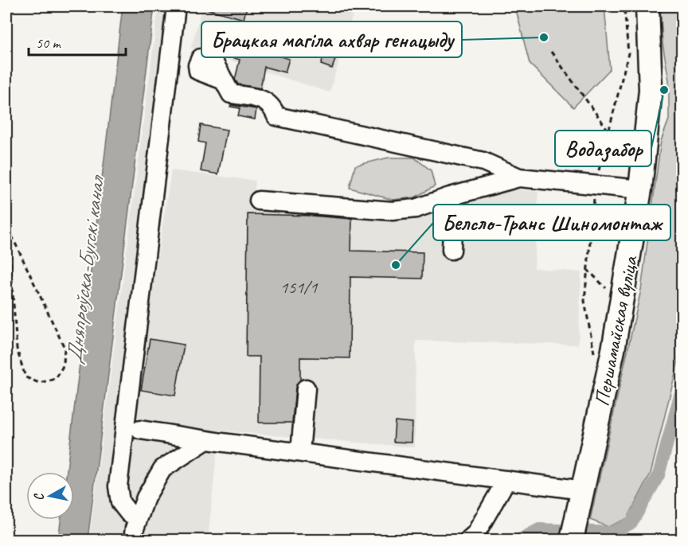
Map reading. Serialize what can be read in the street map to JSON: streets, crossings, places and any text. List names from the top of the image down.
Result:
{
  "streets": {
    "main road": ["Першамайская вуліца"]
  },
  "water": ["Дняпроўска-Бугскі канал"],
  "places": ["Брацкая магіла ахвяр генацыду", "Водазабор", "Белсло-Транс Шиномонтаж"],
  "house_numbers": ["151/1"],
  "scale_bar": "50 m",
  "north": "left"
}
